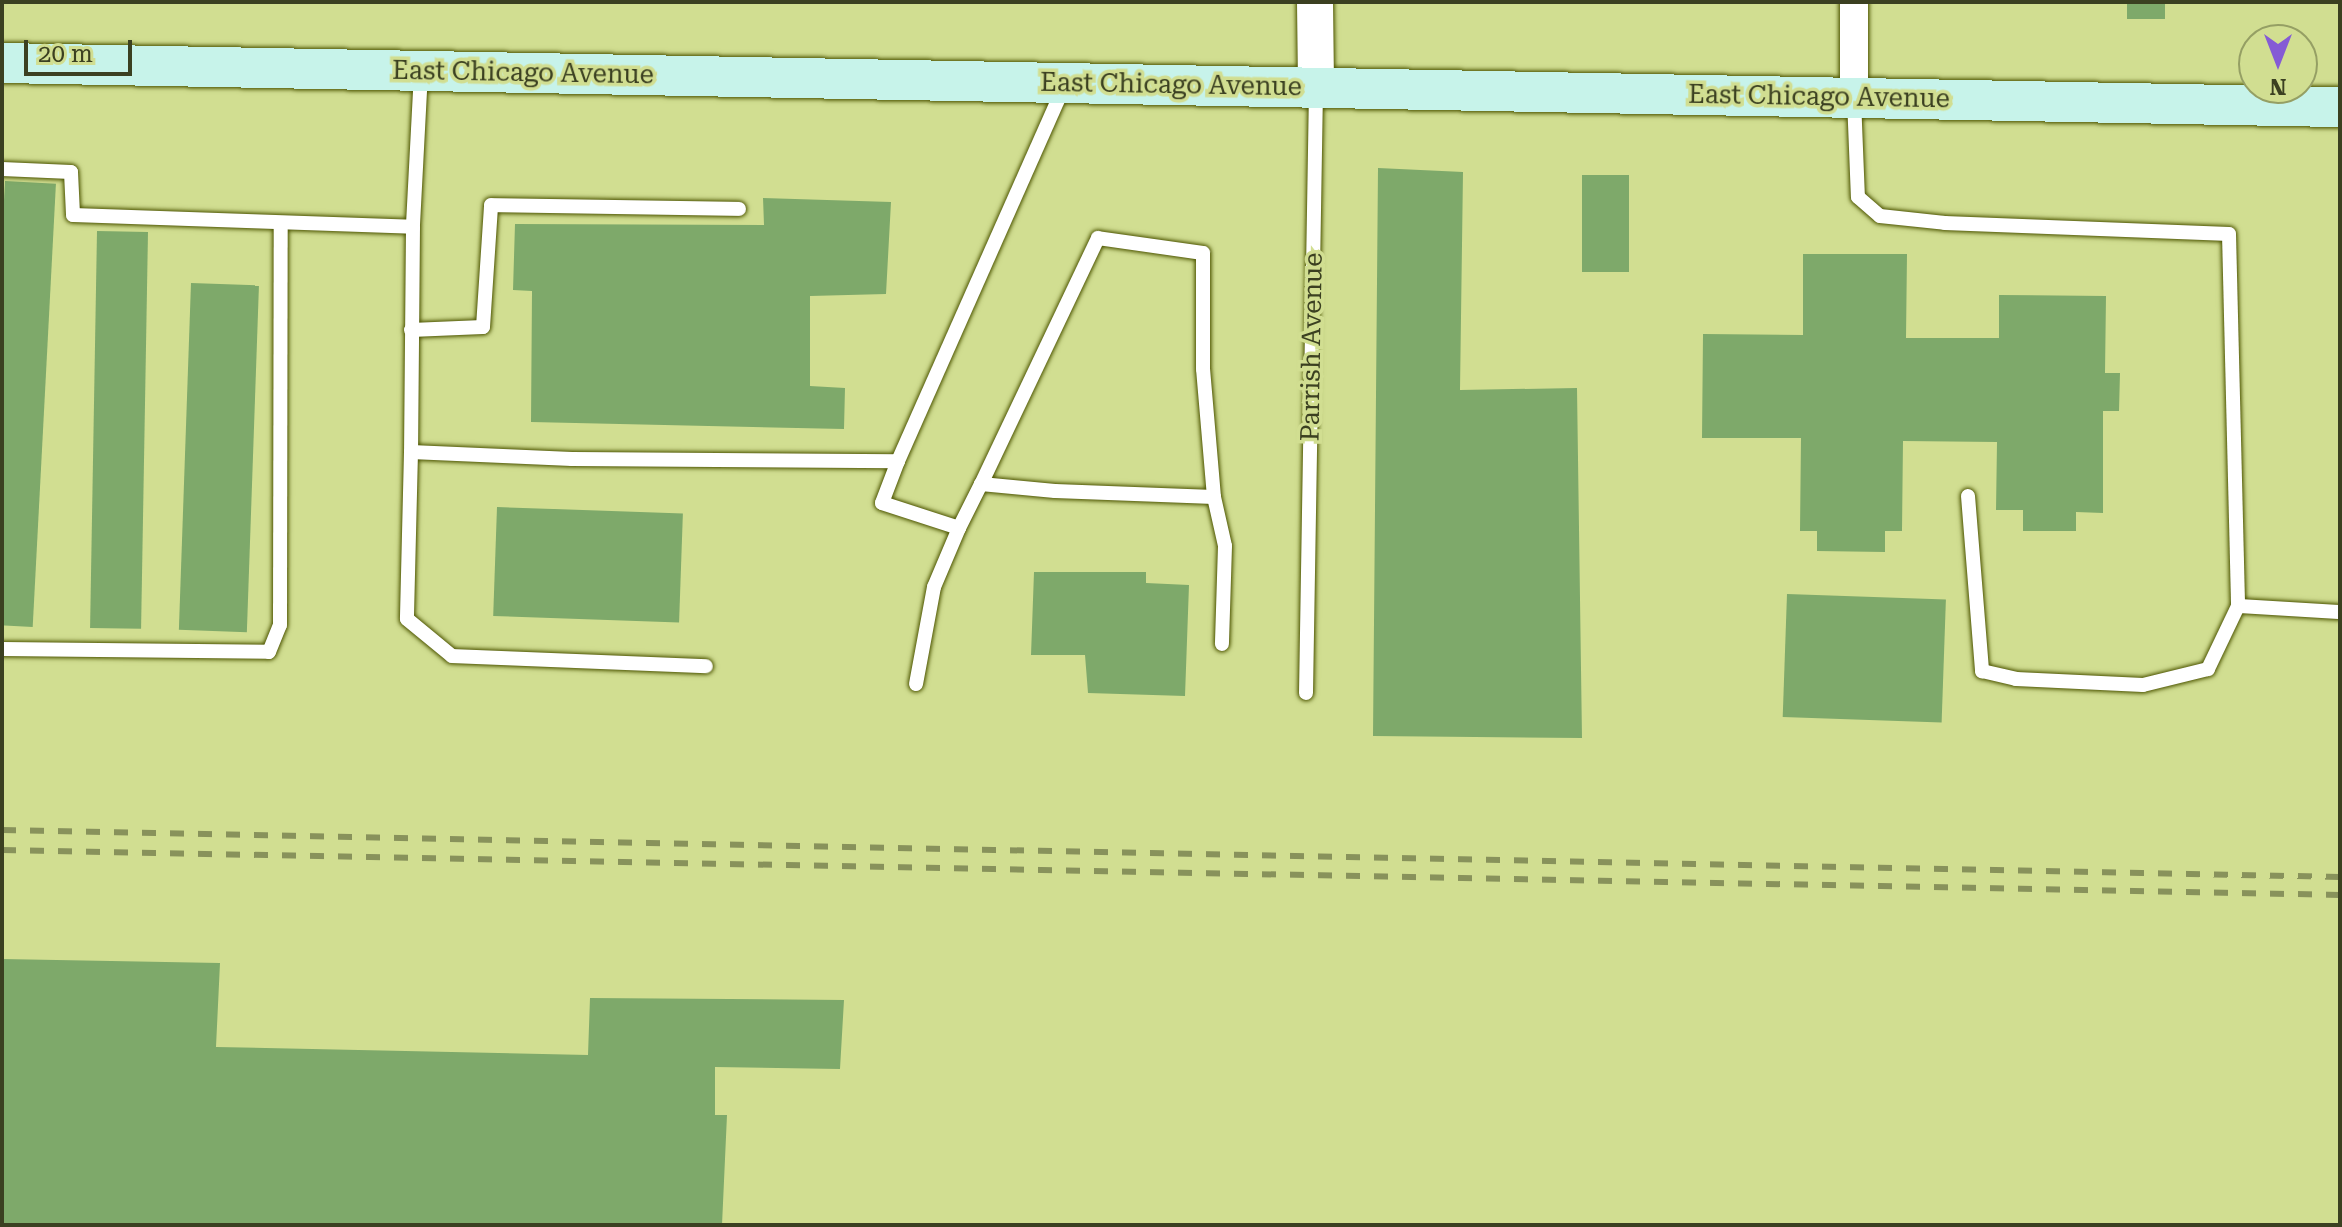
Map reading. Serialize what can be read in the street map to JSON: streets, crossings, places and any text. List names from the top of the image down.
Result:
{
  "streets": {
    "main road": ["East Chicago Avenue"],
    "street": ["Parrish Avenue"]
  },
  "crossings": [
    ["East Chicago Avenue", "Parrish Avenue"]
  ],
  "scale_bar": "20 m",
  "north": "bottom"
}
